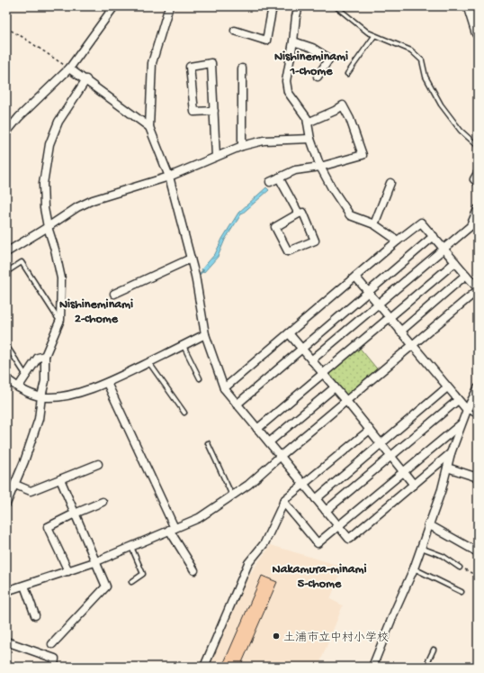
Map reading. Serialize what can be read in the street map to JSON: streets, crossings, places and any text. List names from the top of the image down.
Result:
{
  "districts": ["Nishineminami 1-chome", "Nishineminami 2-chome", "Nakamura-minami 5-chome"],
  "places": ["土浦市立中村小学校"]
}
